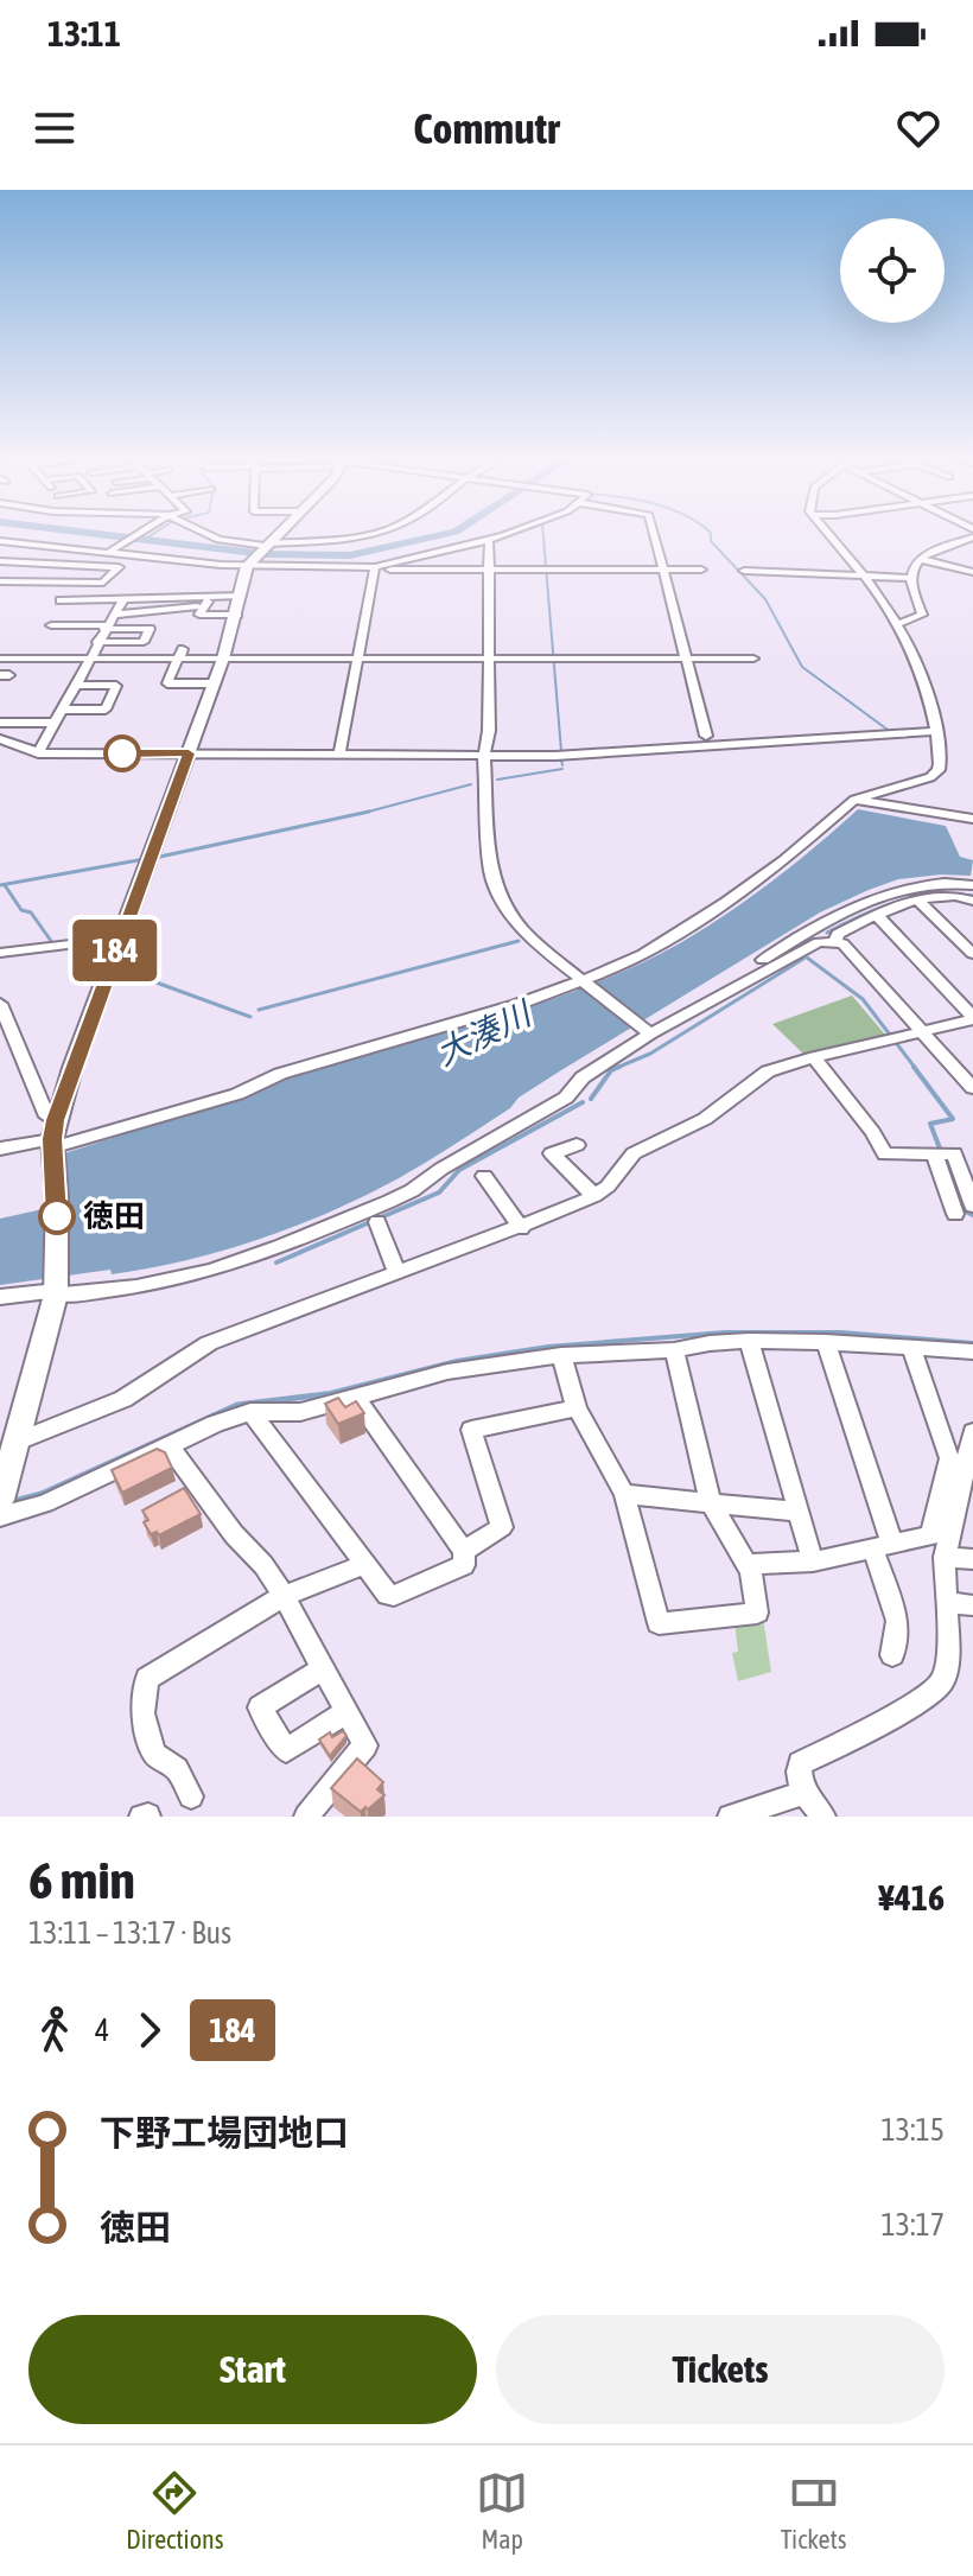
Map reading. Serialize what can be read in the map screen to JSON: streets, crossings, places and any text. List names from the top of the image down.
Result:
{
  "water": ["大湊川"],
  "places": ["徳田"],
  "lines": ["bus line 184"],
  "page": {
    "status": "13:11",
    "header": "Commutr",
    "on_map": "184",
    "heading": ["6 min", "13:11 – 13:17 · Bus", "¥416"],
    "legs": ["4", "184"],
    "list": [
      {
        "name": "下野工場団地口",
        "value": "13:15"
      },
      {
        "name": "徳田",
        "value": "13:17"
      }
    ],
    "buttons": ["Start", "Tickets"],
    "tabs": ["Directions", "Map", "Tickets"]
  }
}
